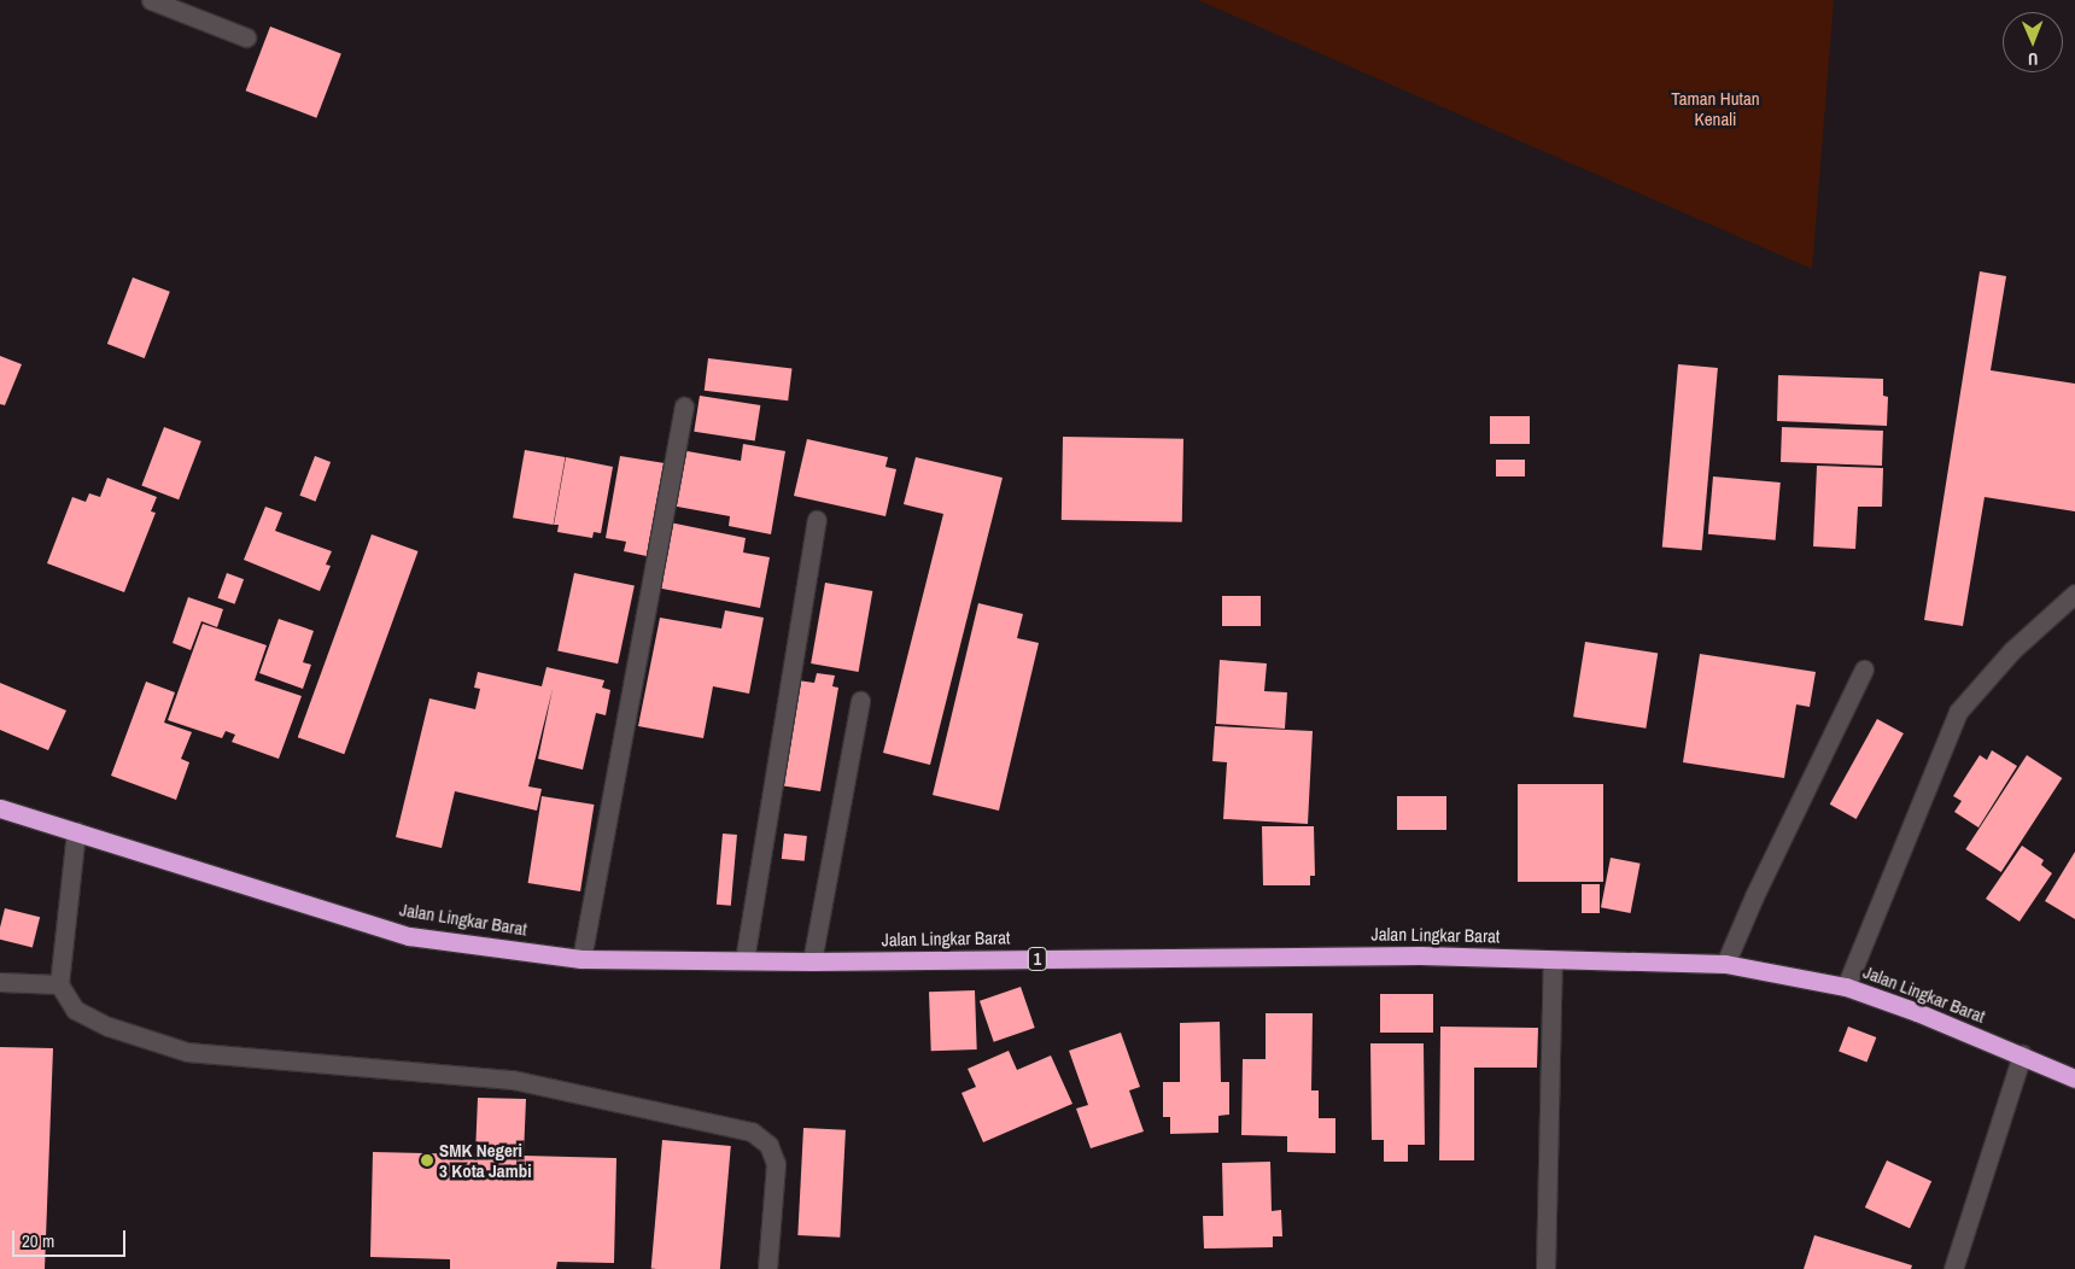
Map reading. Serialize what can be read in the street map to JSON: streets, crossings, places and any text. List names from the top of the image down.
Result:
{
  "streets": {
    "highway": ["Jalan Lingkar Barat", "1"]
  },
  "parks": ["Taman Hutan Kenali"],
  "places": ["SMK Negeri 3 Kota Jambi"],
  "scale_bar": "20 m",
  "north": "bottom"
}
